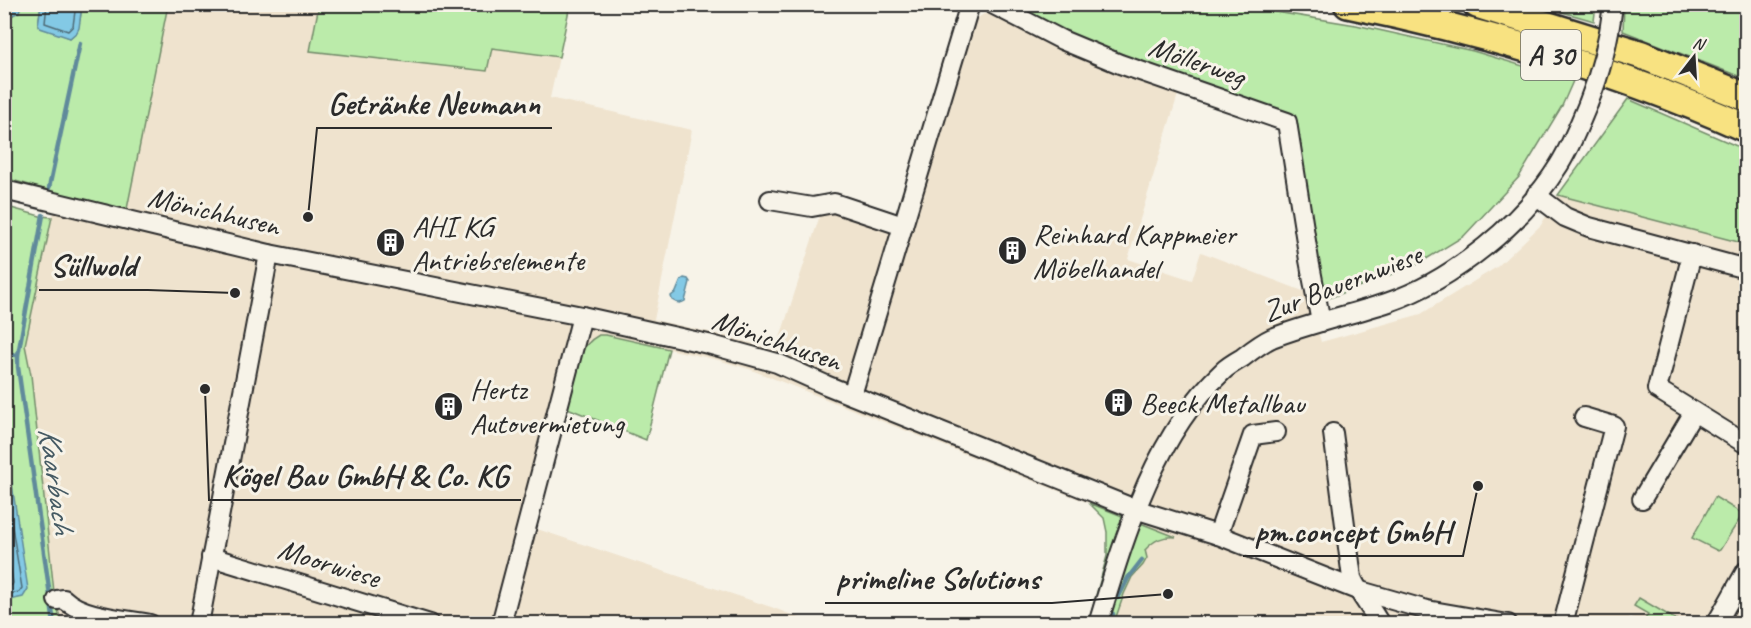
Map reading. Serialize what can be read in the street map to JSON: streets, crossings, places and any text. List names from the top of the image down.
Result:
{
  "streets": {
    "highway": ["A 30"],
    "street": [
      "Möllerweg",
      "Mönichhusen",
      "Zur Bauernwiese",
      "Moorwiese"
    ]
  },
  "crossings": [
    ["Möllerweg", "Zur Bauernwiese"],
    ["Mönichhusen", "Zur Bauernwiese"]
  ],
  "water": ["Kaarbach"],
  "places": {
    "other": [
      "Getränke Neumann",
      "Süllwold",
      "Kögel Bau GmbH & Co. KG",
      "pm.concept GmbH",
      "primeline Solutions"
    ],
    "building": [
      "AHI KG Antriebselemente",
      "Reinhard Kappmeier Möbelhandel",
      "Beeck Metallbau",
      "Hertz Autovermietung"
    ]
  },
  "north": "top"
}
